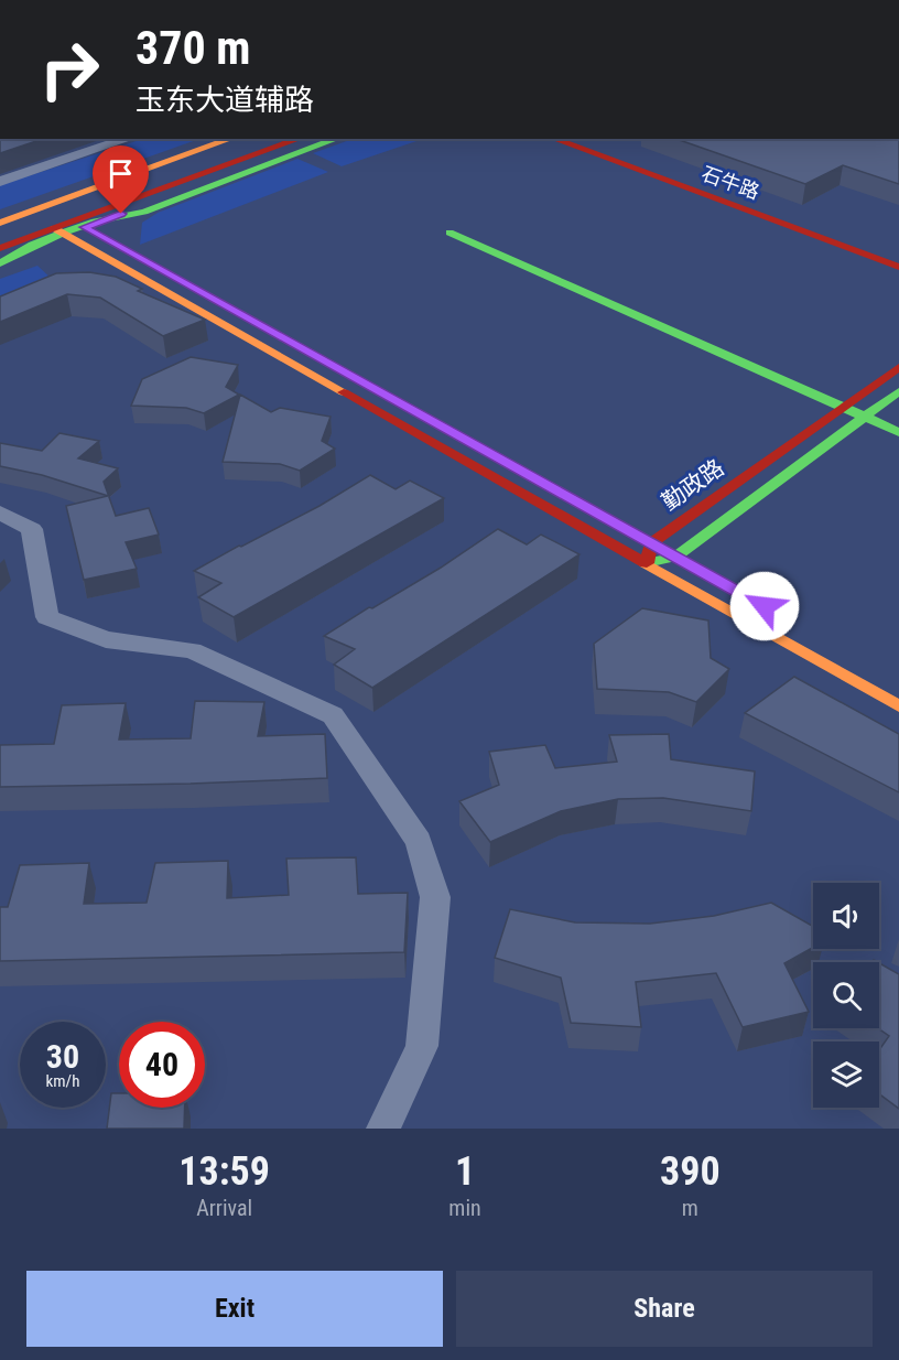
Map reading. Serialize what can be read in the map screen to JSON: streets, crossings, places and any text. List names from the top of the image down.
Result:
{
  "streets": {
    "street": ["石牛路", "勤政路"]
  },
  "page": {
    "turn": ["370 m", "玉东大道辅路"],
    "speed": "30 km/h",
    "limit": "40",
    "eta": [
      "13:59",
      "Arrival",
      "1",
      "min",
      "390",
      "m"
    ],
    "buttons": ["Exit", "Share"]
  }
}
